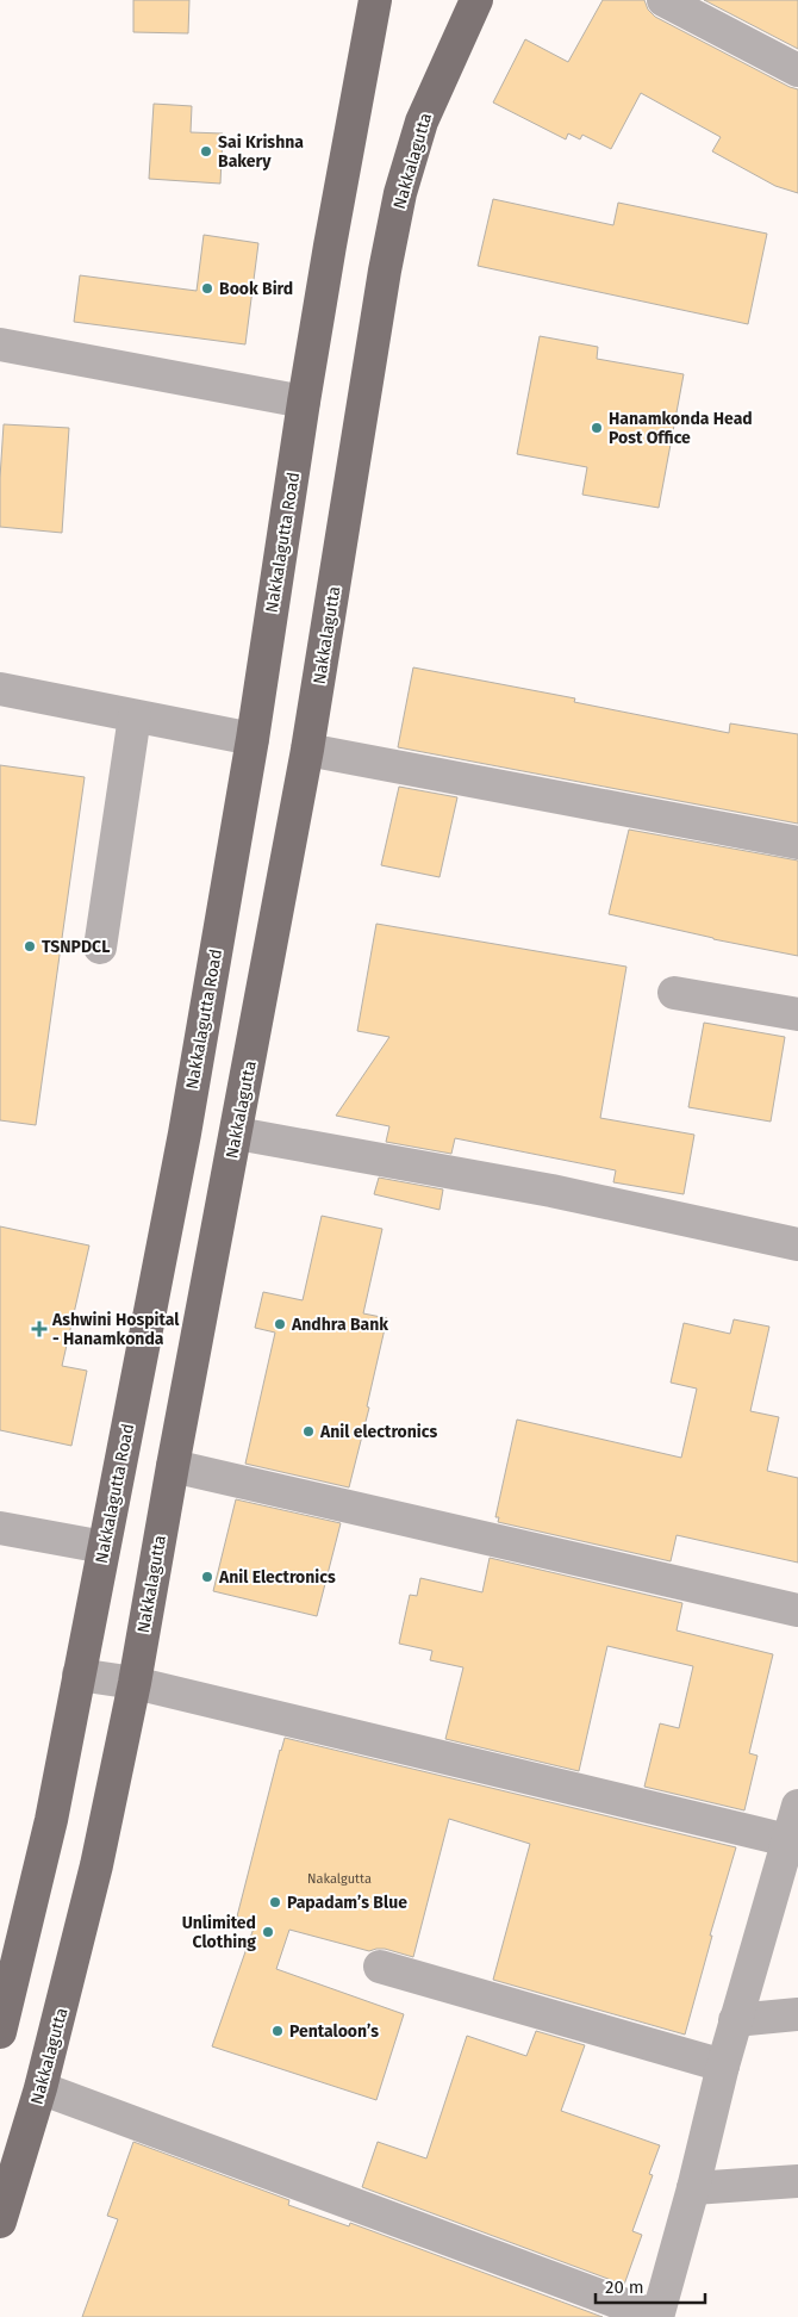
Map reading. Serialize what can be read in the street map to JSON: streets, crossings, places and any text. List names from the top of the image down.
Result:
{
  "streets": {
    "main road": ["Nakkalagutta", "Nakkalagutta Road"]
  },
  "places": {
    "other": [
      "Sai Krishna Bakery",
      "Book Bird",
      "Hanamkonda Head Post Office",
      "TSNPDCL",
      "Andhra Bank",
      "Anil electronics",
      "Anil Electronics",
      "Papadam’s Blue",
      "Unlimited Clothing",
      "Pentaloon’s"
    ],
    "health": ["Ashwini Hospital - Hanamkonda"]
  },
  "house_numbers": ["Nakalgutta"],
  "scale_bar": "20 m"
}
